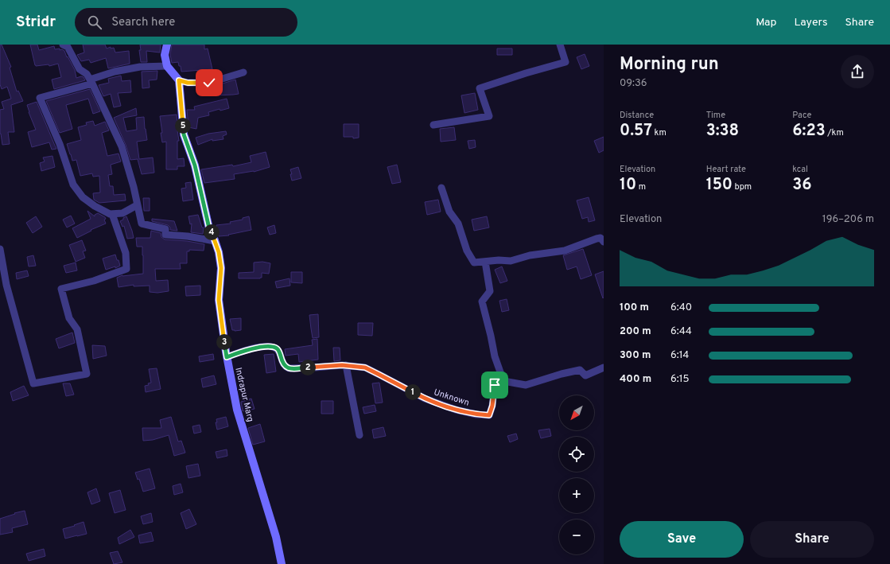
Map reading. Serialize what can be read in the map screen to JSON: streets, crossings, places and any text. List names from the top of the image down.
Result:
{
  "streets": {
    "street": ["Indrapur Marg", "Unknown"]
  },
  "crossings": [
    ["Indrapur Marg", "Unknown"]
  ],
  "north": "bottom left",
  "page": {
    "header": "Stridr",
    "search": "Search here",
    "nav": ["Map", "Layers", "Share"],
    "heading": ["Morning run", "09:36"],
    "stats": [
      ["Distance", "0.57 km"],
      ["Time", "3:38"],
      ["Pace", "6:23 /km"],
      ["Elevation", "10 m"],
      ["Heart rate", "150 bpm"],
      ["kcal", "36"]
    ],
    "pins": [
      "5",
      "4",
      "3",
      "2",
      "1"
    ],
    "chart": ["Elevation", "196–206 m"],
    "list": [
      {
        "name": "100 m",
        "note": "6:40"
      },
      {
        "name": "200 m",
        "note": "6:44"
      },
      {
        "name": "300 m",
        "note": "6:14"
      },
      {
        "name": "400 m",
        "note": "6:15"
      }
    ],
    "map_buttons": ["+", "−"],
    "buttons": ["Save", "Share"]
  }
}
